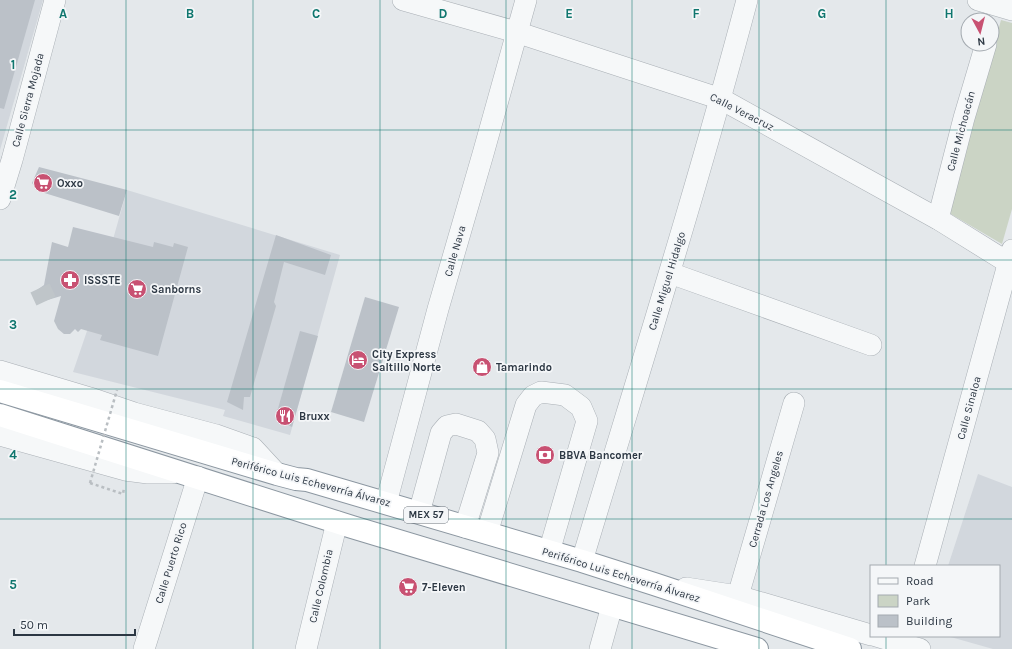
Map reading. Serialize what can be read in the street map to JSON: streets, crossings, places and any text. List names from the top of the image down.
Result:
{
  "streets": {
    "highway": ["Periférico Luis Echeverría Álvarez", "MEX 57"],
    "street": [
      "Calle Sierra Mojada",
      "Calle Veracruz",
      "Calle Michoacán",
      "Calle Nava",
      "Calle Miguel Hidalgo",
      "Calle Sinaloa",
      "Cerrada Los Angeles",
      "Calle Puerto Rico",
      "Calle Colombia"
    ]
  },
  "crossings": [
    ["Calle Veracruz", "Calle Michoacán"],
    ["Calle Veracruz", "Calle Nava"],
    ["Calle Veracruz", "Calle Miguel Hidalgo"],
    ["Calle Veracruz", "Calle Sinaloa"],
    ["Calle Nava", "Periférico Luis Echeverría Álvarez"],
    ["Calle Miguel Hidalgo", "Periférico Luis Echeverría Álvarez"]
  ],
  "places": {
    "supermarket": ["Oxxo", "Sanborns", "7-Eleven"],
    "pharmacy": ["ISSSTE"],
    "hotel": ["City Express Saltillo Norte"],
    "shop": ["Tamarindo"],
    "restaurant": ["Bruxx"],
    "bank": ["BBVA Bancomer"]
  },
  "legend": ["Road", "Park", "Building"],
  "scale_bar": "50 m",
  "north": "bottom",
  "grid": {
    "columns": [
      "A",
      "B",
      "C",
      "D",
      "E",
      "F",
      "G",
      "H"
    ],
    "rows": [
      "1",
      "2",
      "3",
      "4",
      "5"
    ]
  }
}
